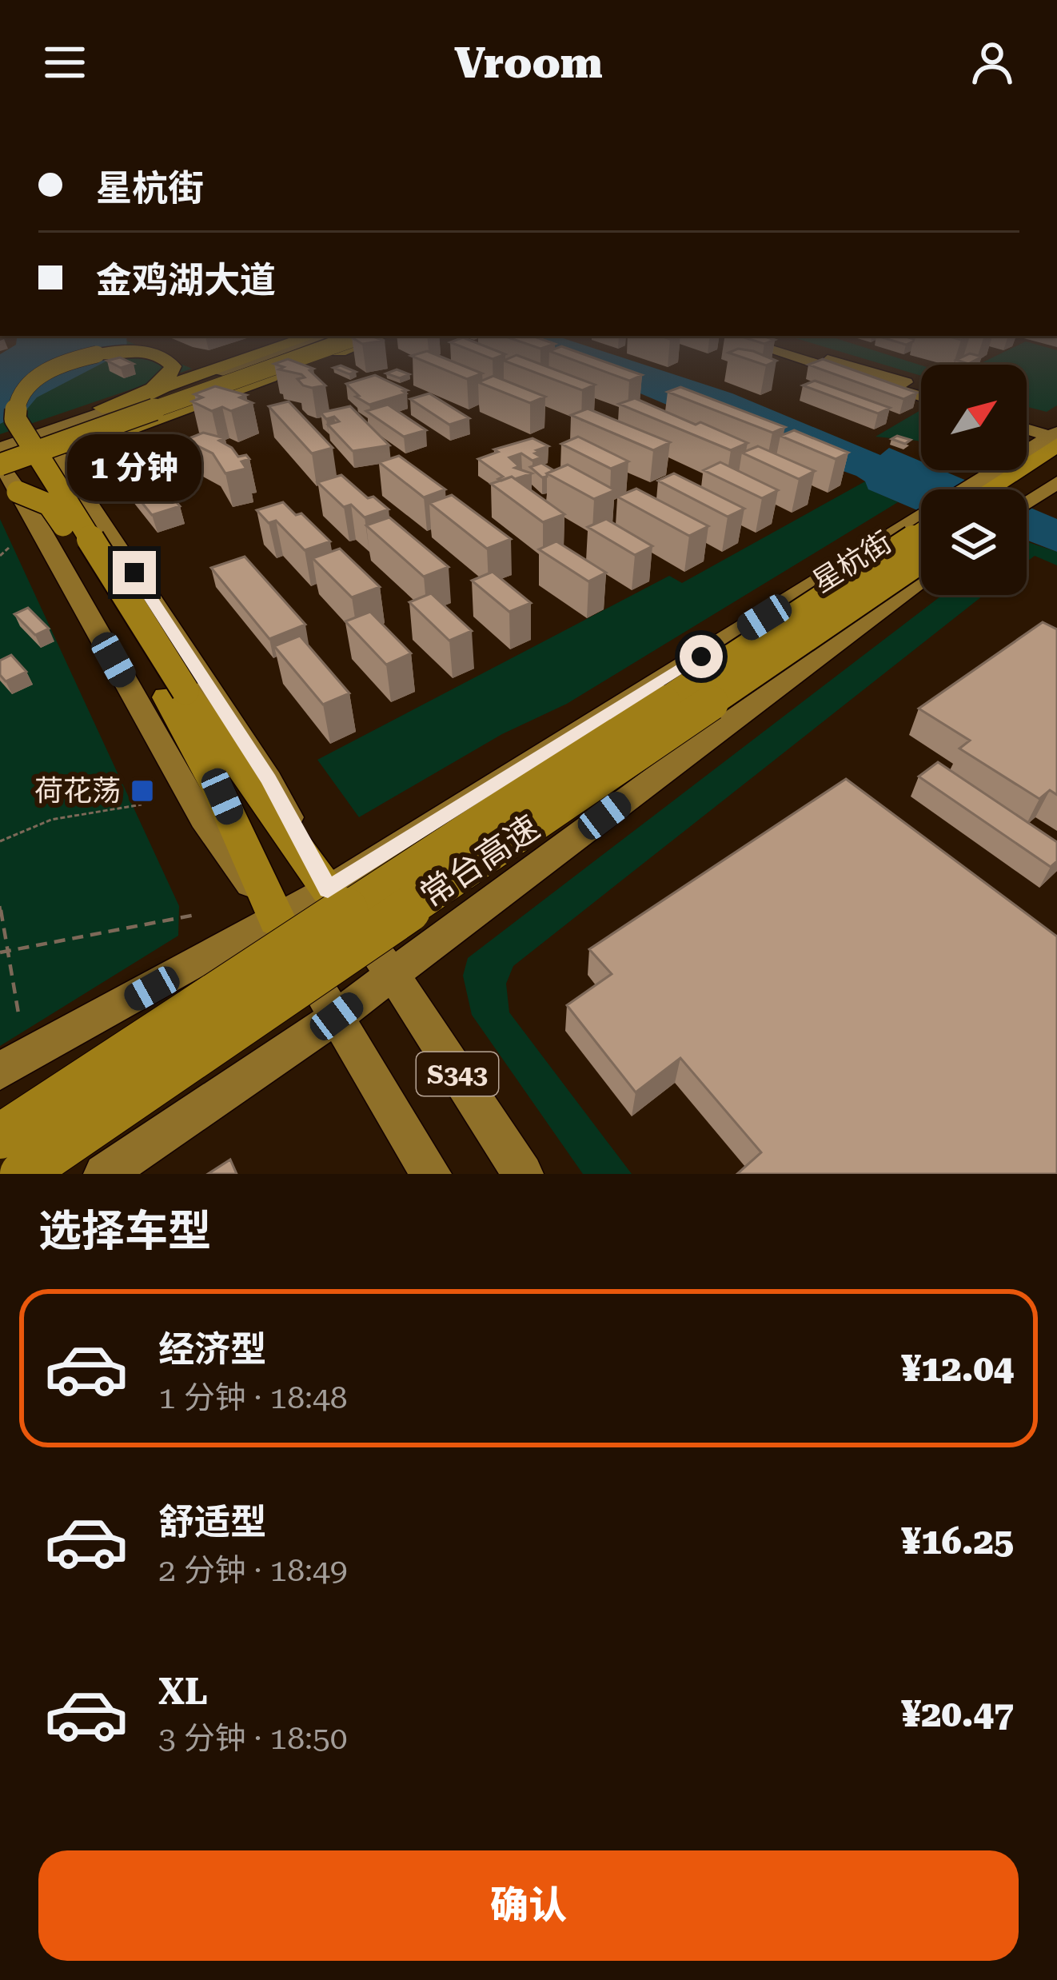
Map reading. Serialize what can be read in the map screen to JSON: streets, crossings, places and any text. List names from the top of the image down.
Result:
{
  "streets": {
    "highway": ["常台高速"],
    "main road": ["星杭街", "S343"]
  },
  "crossings": [
    ["星杭街", "S343"]
  ],
  "places": {
    "transit": ["荷花荡"]
  },
  "north": "top right",
  "page": {
    "header": "Vroom",
    "banner": ["星杭街", "金鸡湖大道"],
    "bubble": "1 分钟",
    "heading": "选择车型",
    "list": [
      {
        "name": "经济型",
        "note": "1 分钟 · 18:48",
        "value": "¥12.04"
      },
      {
        "name": "舒适型",
        "note": "2 分钟 · 18:49",
        "value": "¥16.25"
      },
      {
        "name": "XL",
        "note": "3 分钟 · 18:50",
        "value": "¥20.47"
      }
    ],
    "buttons": "确认"
  }
}
